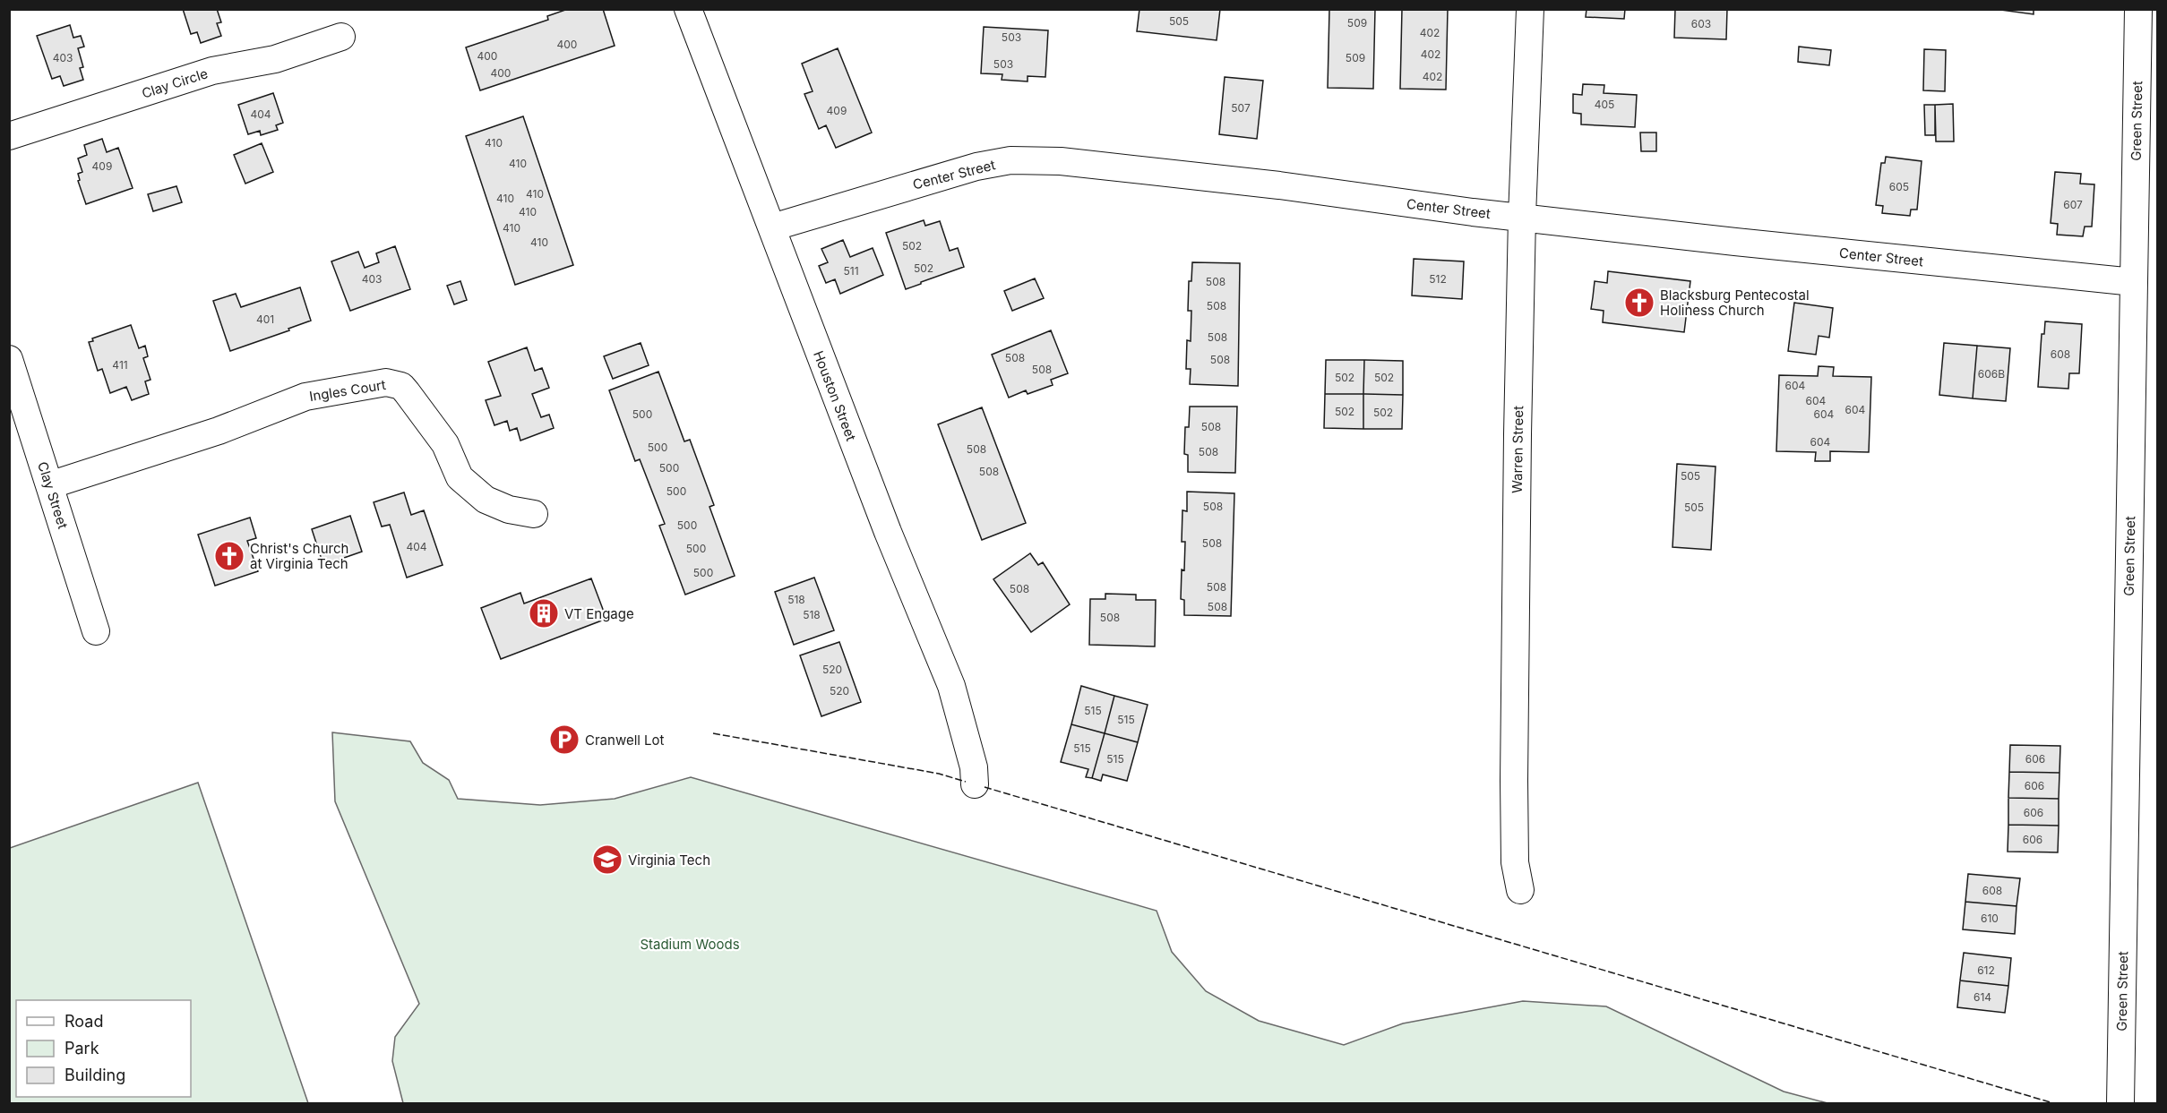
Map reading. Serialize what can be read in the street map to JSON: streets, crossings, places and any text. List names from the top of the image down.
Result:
{
  "streets": {
    "street": [
      "Clay Circle",
      "Green Street",
      "Center Street",
      "Ingles Court",
      "Houston Street",
      "Warren Street",
      "Clay Street"
    ]
  },
  "crossings": [
    ["Green Street", "Center Street"],
    ["Center Street", "Houston Street"],
    ["Center Street", "Warren Street"],
    ["Ingles Court", "Clay Street"]
  ],
  "parks": ["Stadium Woods"],
  "places": {
    "church": ["Blacksburg Pentecostal Holiness Church", "Christ's Church at Virginia Tech"],
    "building": ["VT Engage"],
    "parking": ["Cranwell Lot"],
    "school or university": ["Virginia Tech"]
  },
  "house_numbers": [
    "505",
    "509",
    "603",
    "402",
    "503",
    "400",
    "402",
    "400",
    "403",
    "509",
    "503",
    "400",
    "402",
    "405",
    "507",
    "409",
    "404",
    "410",
    "410",
    "409",
    "605",
    "410",
    "410",
    "607",
    "410",
    "410",
    "410",
    "502",
    "502",
    "511",
    "403",
    "512",
    "508",
    "508",
    "401",
    "508",
    "608",
    "508",
    "508",
    "411",
    "508",
    "606B",
    "502",
    "502",
    "604",
    "604",
    "604",
    "502",
    "502",
    "500",
    "604",
    "508",
    "604",
    "500",
    "508",
    "508",
    "500",
    "508",
    "505",
    "500",
    "508",
    "505",
    "500",
    "508",
    "404",
    "500",
    "500",
    "508",
    "508",
    "518",
    "508",
    "518",
    "508",
    "520",
    "520",
    "515",
    "515",
    "515",
    "515",
    "606",
    "606",
    "606",
    "606",
    "608",
    "610",
    "612",
    "614"
  ],
  "legend": ["Road", "Park", "Building"]
}
